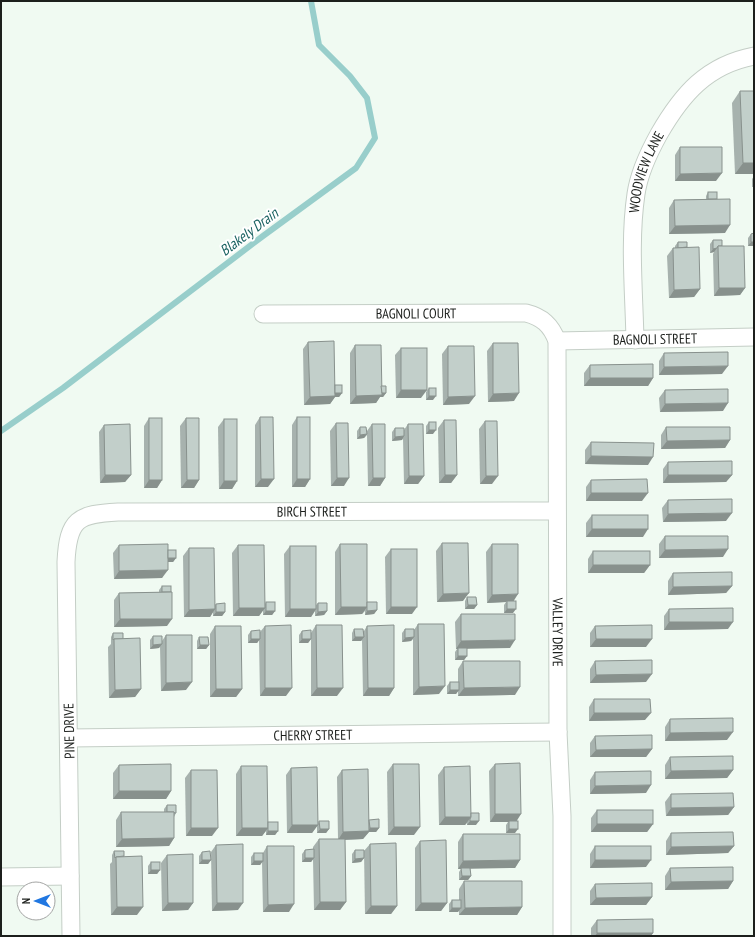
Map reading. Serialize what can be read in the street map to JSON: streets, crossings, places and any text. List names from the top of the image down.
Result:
{
  "streets": {
    "street": [
      "WOODVIEW LANE",
      "BAGNOLI COURT",
      "BAGNOLI STREET",
      "BIRCH STREET",
      "VALLEY DRIVE",
      "PINE DRIVE",
      "CHERRY STREET"
    ]
  },
  "crossings": [
    ["WOODVIEW LANE", "BAGNOLI STREET"],
    ["BAGNOLI COURT", "BAGNOLI STREET"],
    ["BAGNOLI COURT", "VALLEY DRIVE"],
    ["BAGNOLI STREET", "VALLEY DRIVE"],
    ["BIRCH STREET", "VALLEY DRIVE"],
    ["BIRCH STREET", "PINE DRIVE"],
    ["VALLEY DRIVE", "CHERRY STREET"],
    ["PINE DRIVE", "CHERRY STREET"]
  ],
  "water": ["Blakely Drain"],
  "north": "left"
}
